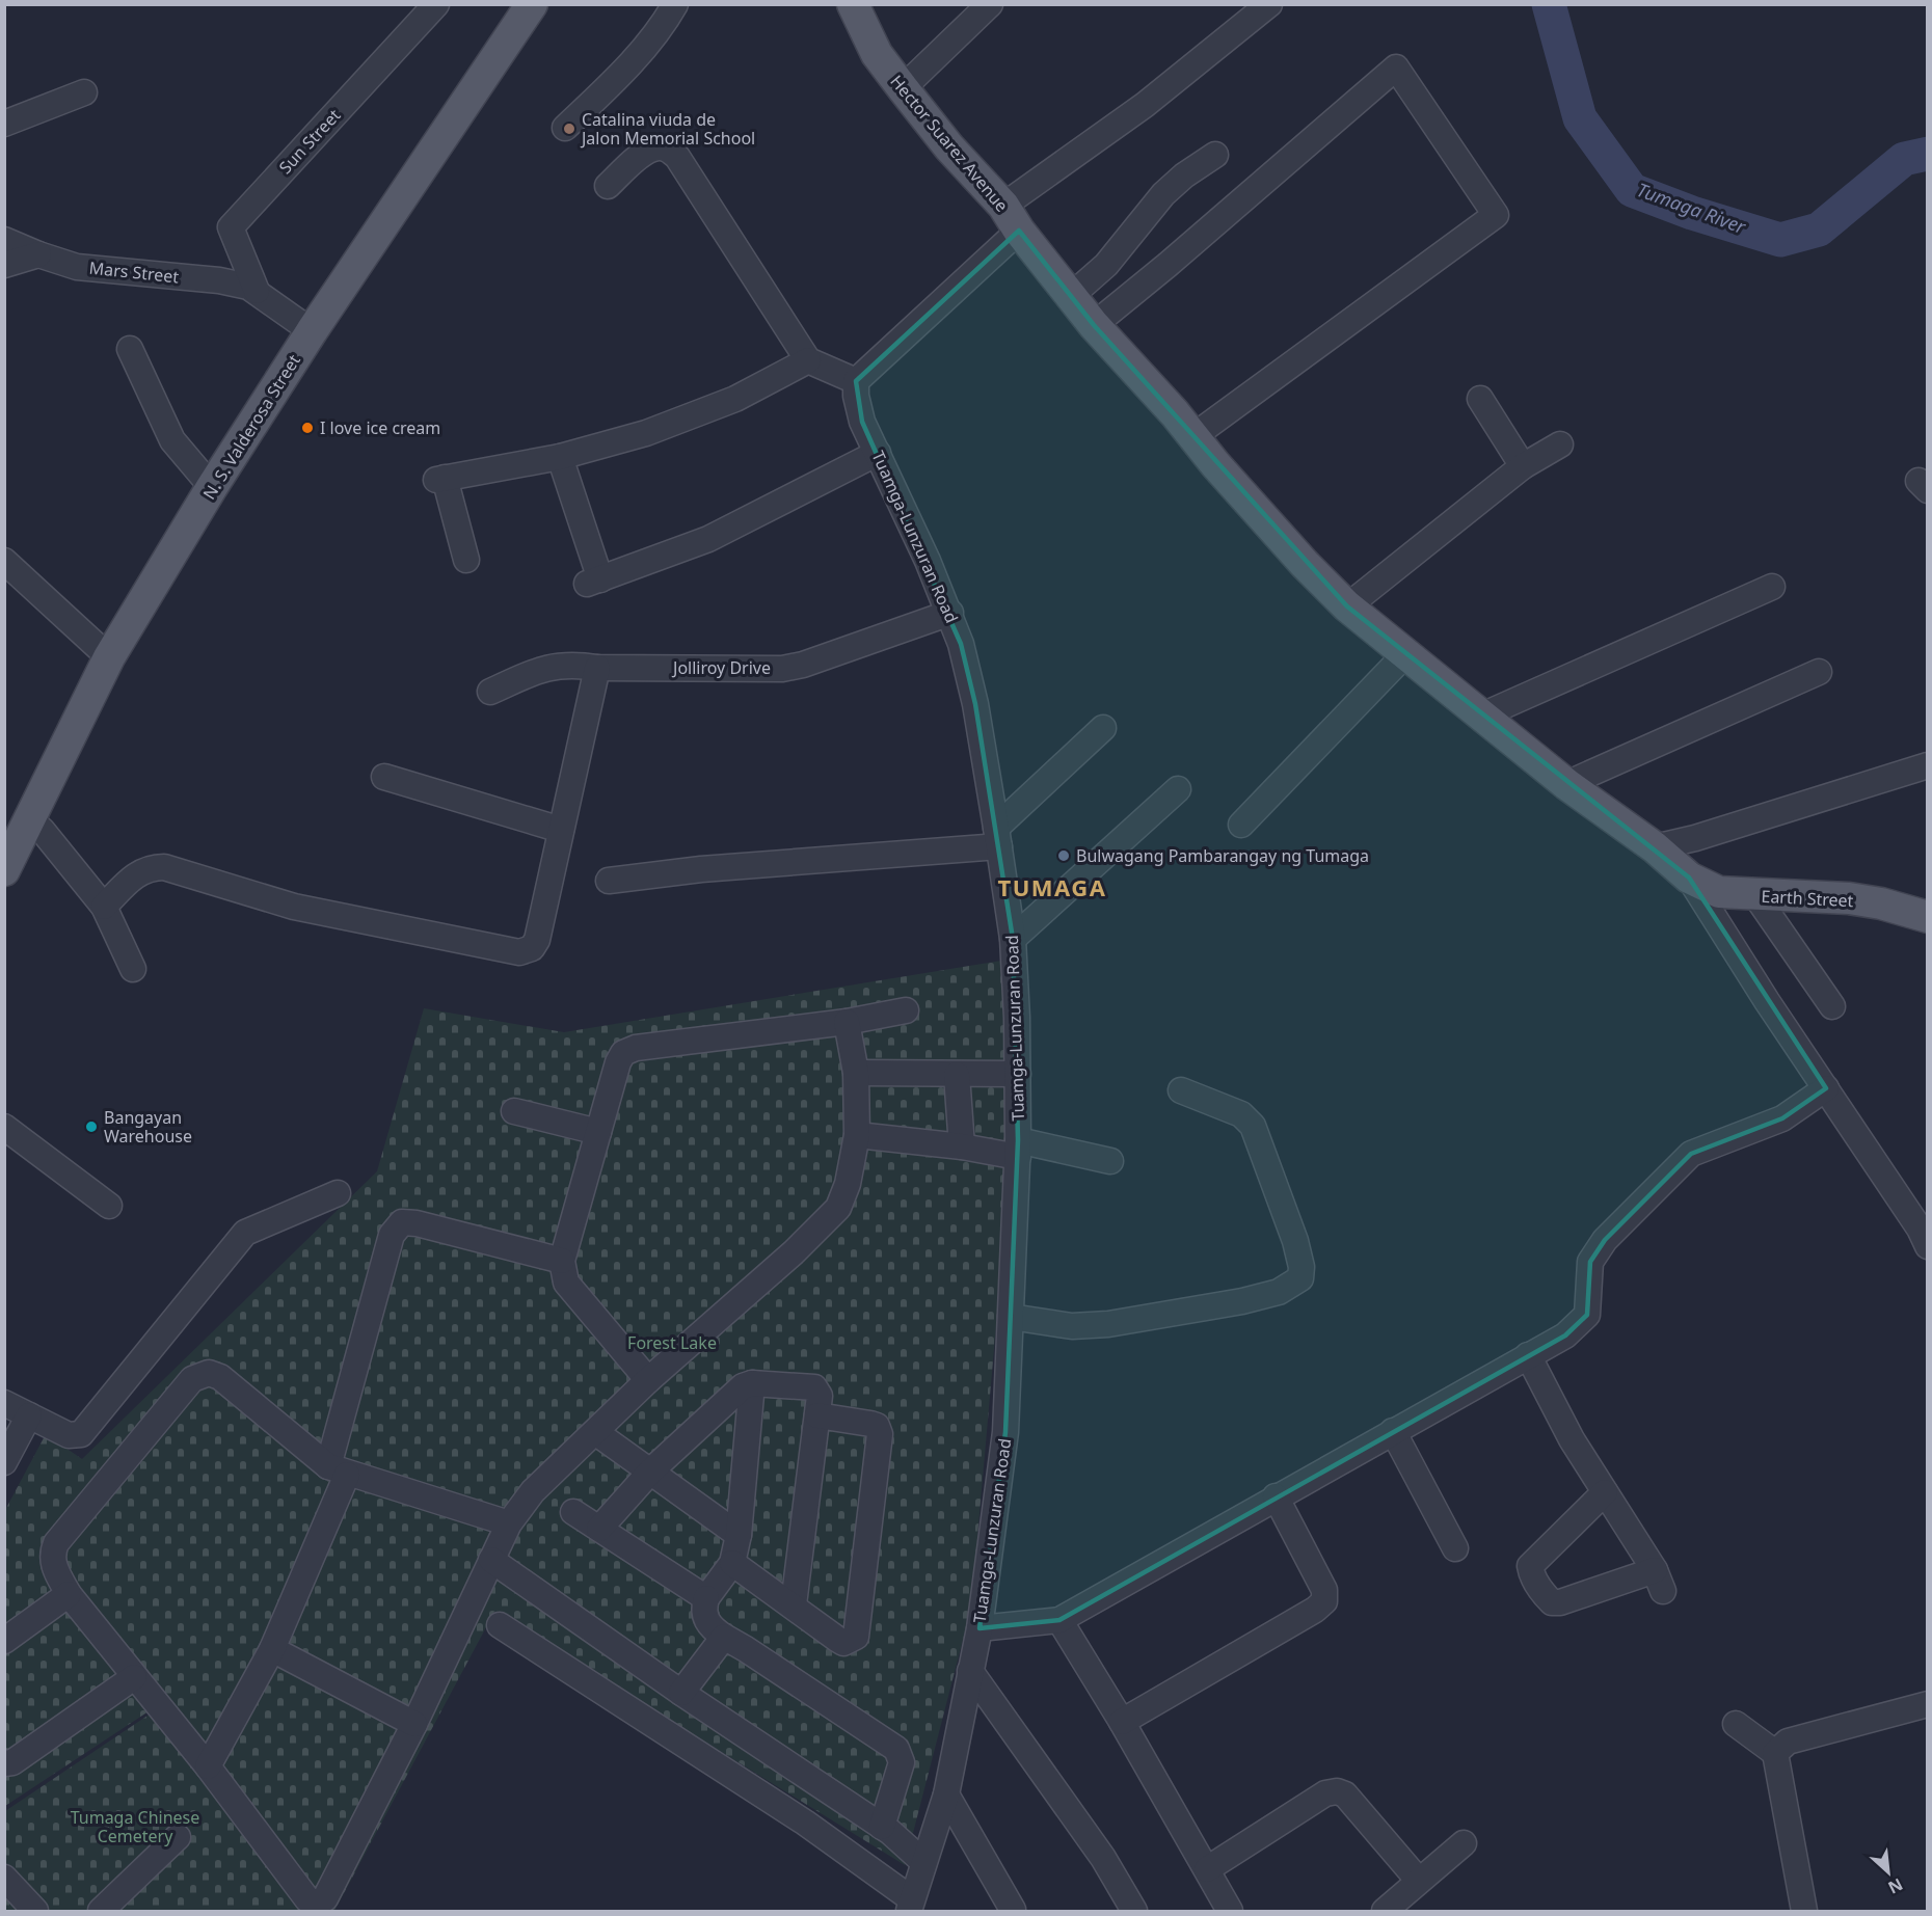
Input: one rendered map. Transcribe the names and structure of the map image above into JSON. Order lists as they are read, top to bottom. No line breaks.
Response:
{"streets":{"main road":["Hector Suarez Avenue","N. S. Valderosa Street","Earth Street"],"street":["Sun Street","Mars Street","Tuamga-Lunzuran Road","Jolliroy Drive"]},"crossings":[["Sun Street","Mars Street"],["Hector Suarez Avenue","Earth Street"],["Tuamga-Lunzuran Road","Jolliroy Drive"]],"districts":["TUMAGA"],"water":["Tumaga River"],"parks":["Forest Lake","Tumaga Chinese Cemetery"],"places":["Catalina viuda de Jalon Memorial School","I love ice cream","Bulwagang Pambarangay ng Tumaga","Bangayan Warehouse"],"north":"bottom right"}
